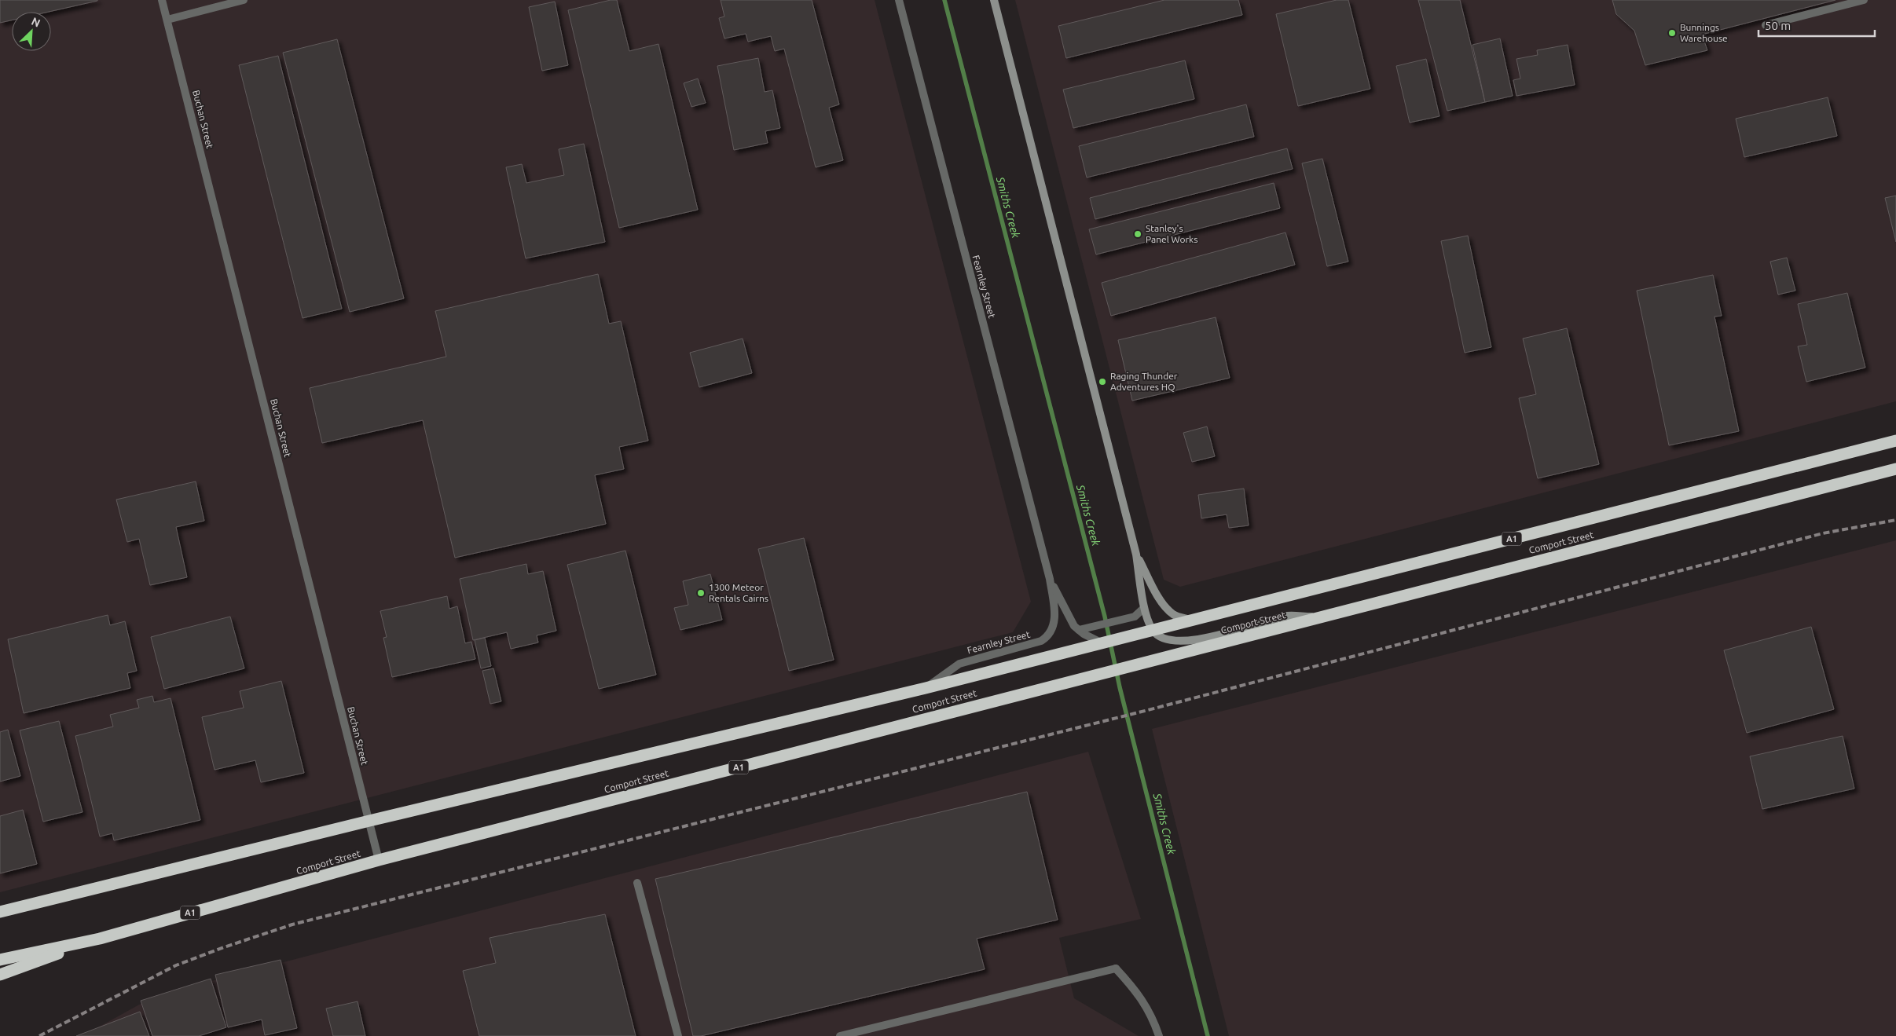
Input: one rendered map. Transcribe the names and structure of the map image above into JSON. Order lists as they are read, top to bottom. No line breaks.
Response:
{"streets":{"highway":["A1","Comport Street"],"street":["Buchan Street","Fearnley Street"]},"crossings":[["Buchan Street","Comport Street"],["Fearnley Street","Comport Street"]],"water":["Smiths Creek"],"places":["Bunnings Warehouse","Stanley's Panel Works","Raging Thunder Adventures HQ","1300 Meteor Rentals Cairns"],"scale_bar":"50 m","north":"top right"}
